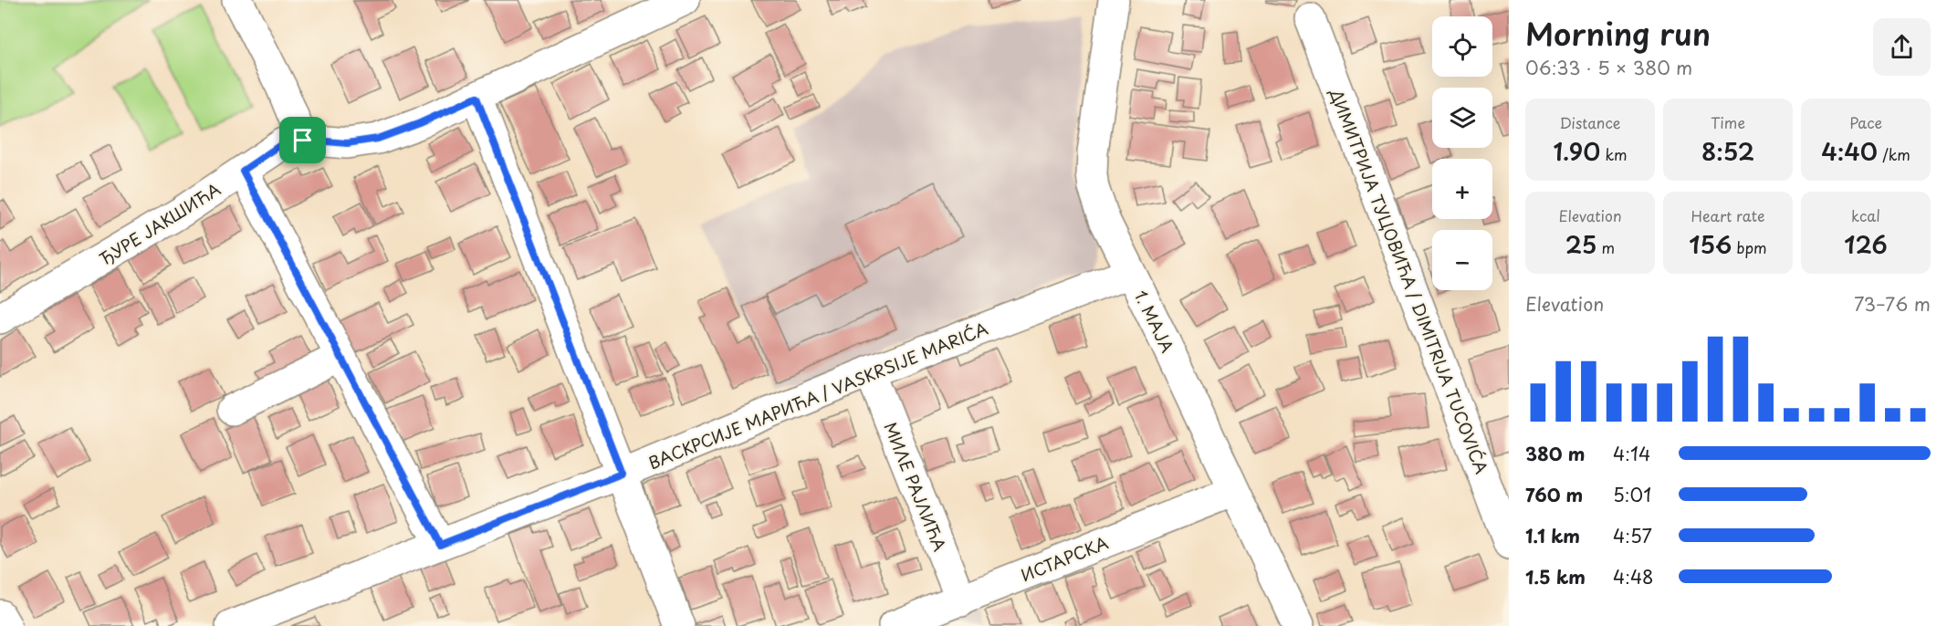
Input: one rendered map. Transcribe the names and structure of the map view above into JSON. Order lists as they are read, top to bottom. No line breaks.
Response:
{"streets":{"street":["ЂУРЕ ЈАКШИЋА","ДИМИТРИЈА ТУЦОВИЋА / DIMITRIJA TUCOVIĆA","1. МАЈА","ВАСКРСИЈЕ МАРИЋА / VASKRSIJE MARIĆA","МИЛЕ РАЈЛИЋА","ИСТАРСКА"]},"crossings":[["1. МАЈА","ВАСКРСИЈЕ МАРИЋА / VASKRSIJE MARIĆA"],["1. МАЈА","ИСТАРСКА"],["ВАСКРСИЈЕ МАРИЋА / VASKRSIJE MARIĆA","МИЛЕ РАЈЛИЋА"],["МИЛЕ РАЈЛИЋА","ИСТАРСКА"]],"page":{"heading":["Morning run","06:33 · 5 × 380 m"],"map_buttons":["+","−"],"stats":[["Distance","1.90 km"],["Time","8:52"],["Pace","4:40 /km"],["Elevation","25 m"],["Heart rate","156 bpm"],["kcal","126"]],"chart":["Elevation","73–76 m"],"list":[{"name":"380 m","note":"4:14"},{"name":"760 m","note":"5:01"},{"name":"1.1 km","note":"4:57"},{"name":"1.5 km","note":"4:48"}]}}
